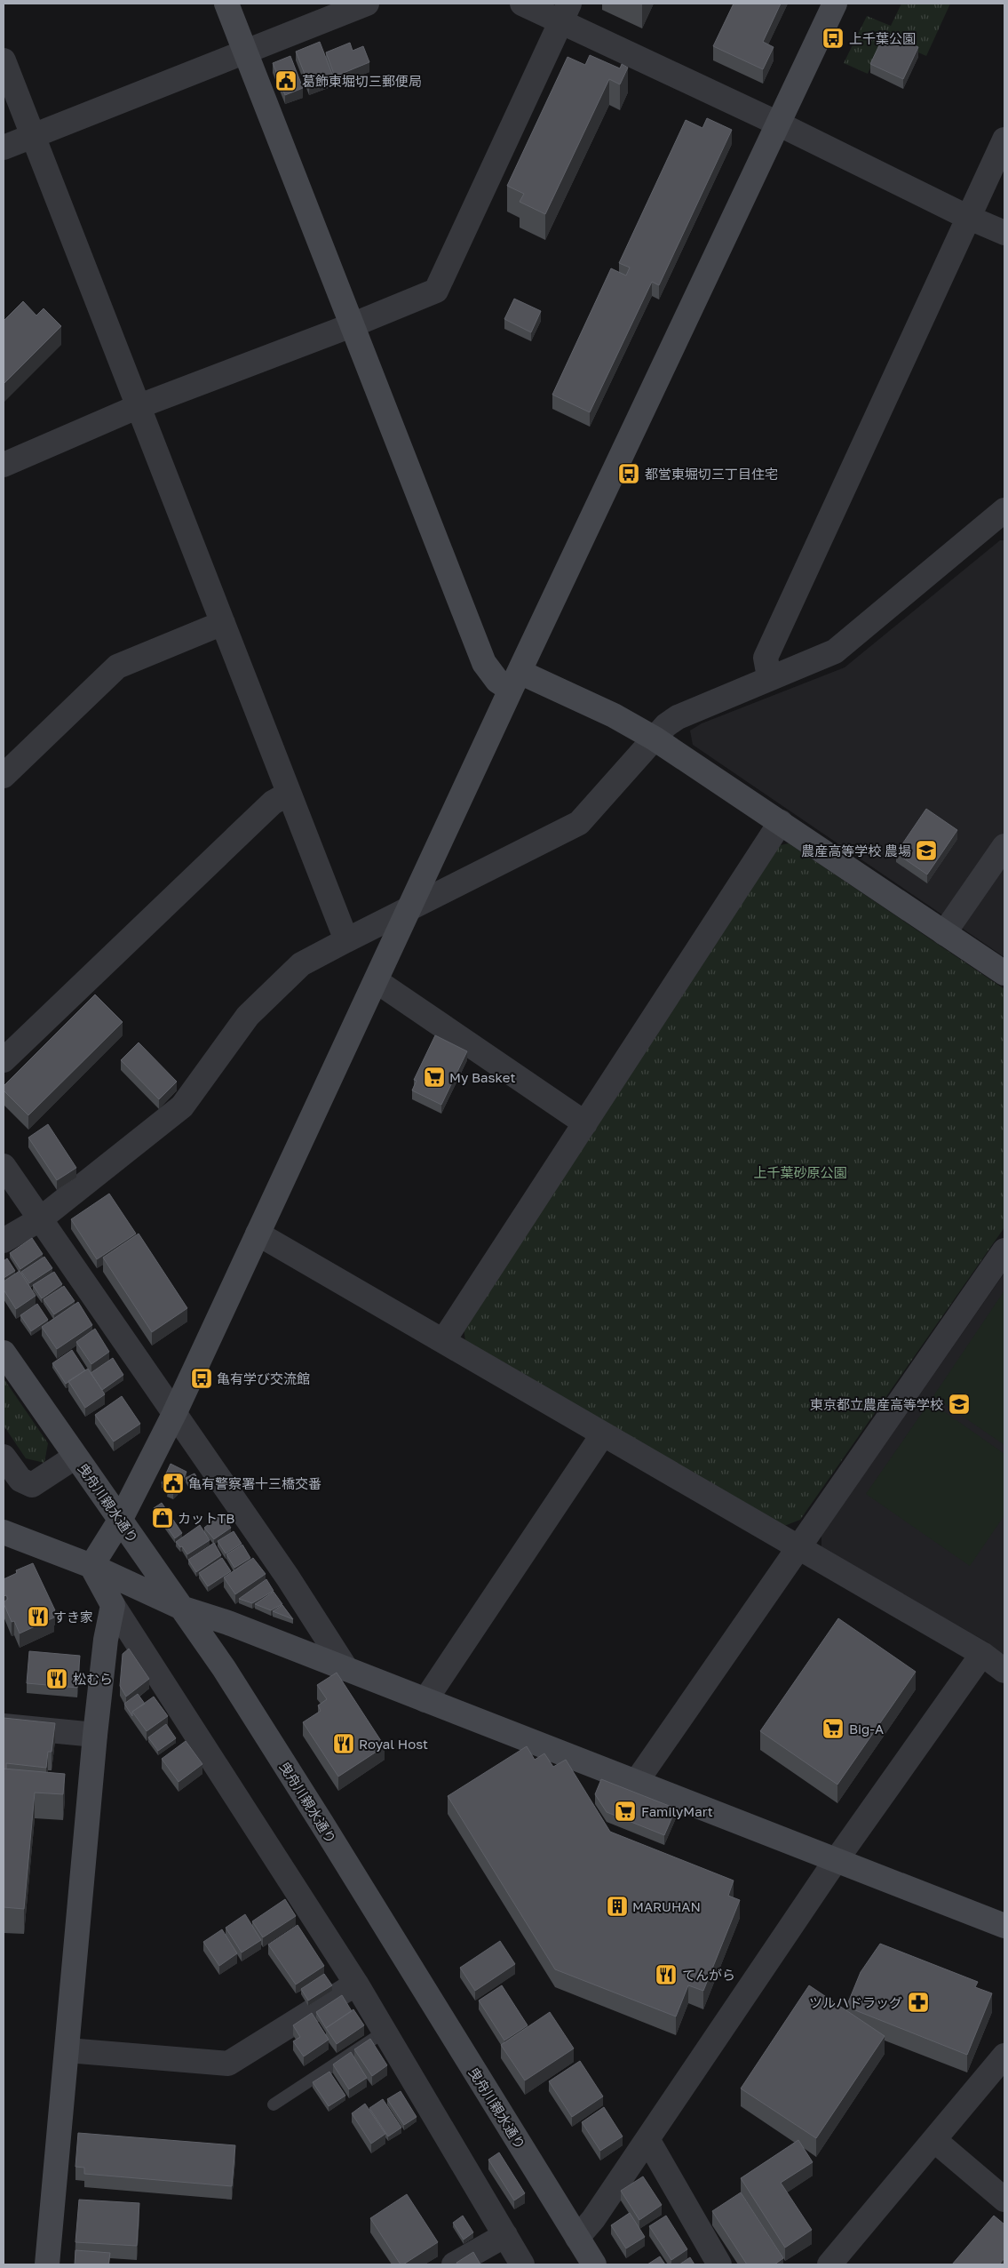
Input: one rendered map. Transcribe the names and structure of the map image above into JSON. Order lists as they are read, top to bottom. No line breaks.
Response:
{"streets":{"street":["曳舟川親水通り"]},"parks":["上千葉砂原公園"],"places":{"bus stop":["上千葉公園","都営東堀切三丁目住宅","亀有学び交流館"],"public building":["葛飾東堀切三郵便局","亀有警察署十三橋交番"],"school or university":["農産高等学校 農場","東京都立農産高等学校"],"supermarket":["My Basket","Big-A","FamilyMart"],"shop":["カットTB"],"restaurant":["すき家","松むら","Royal Host","てんがら"],"building":["MARUHAN"],"pharmacy":["ツルハドラッグ"]}}
